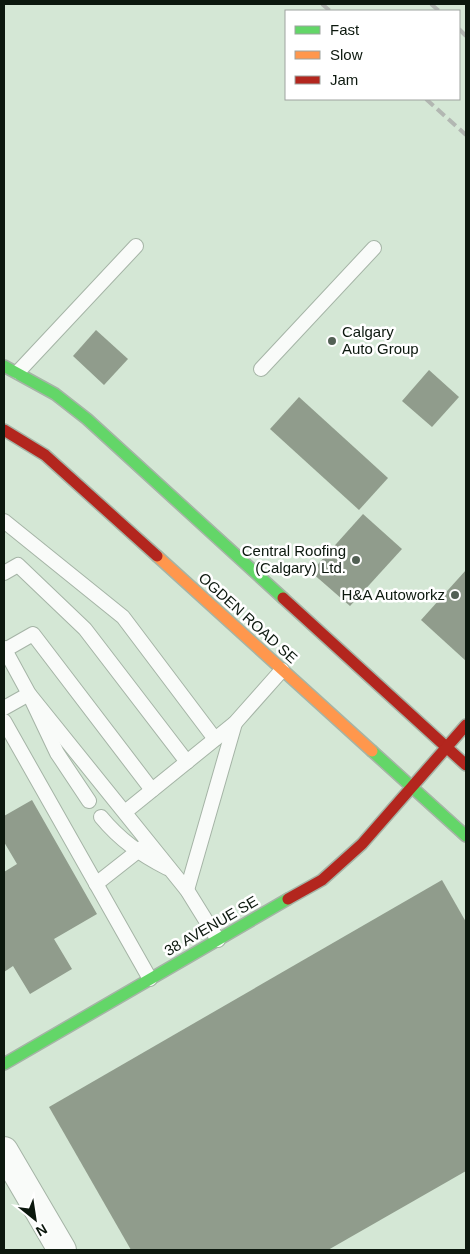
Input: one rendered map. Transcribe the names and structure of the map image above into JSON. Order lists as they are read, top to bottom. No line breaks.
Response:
{"streets":{"street":["OGDEN ROAD SE","38 AVENUE SE"]},"crossings":[["OGDEN ROAD SE","38 AVENUE SE"]],"places":["Calgary Auto Group","Central Roofing (Calgary) Ltd.","H&A Autoworkz"],"legend":["Fast","Slow","Jam"],"north":"bottom right"}
